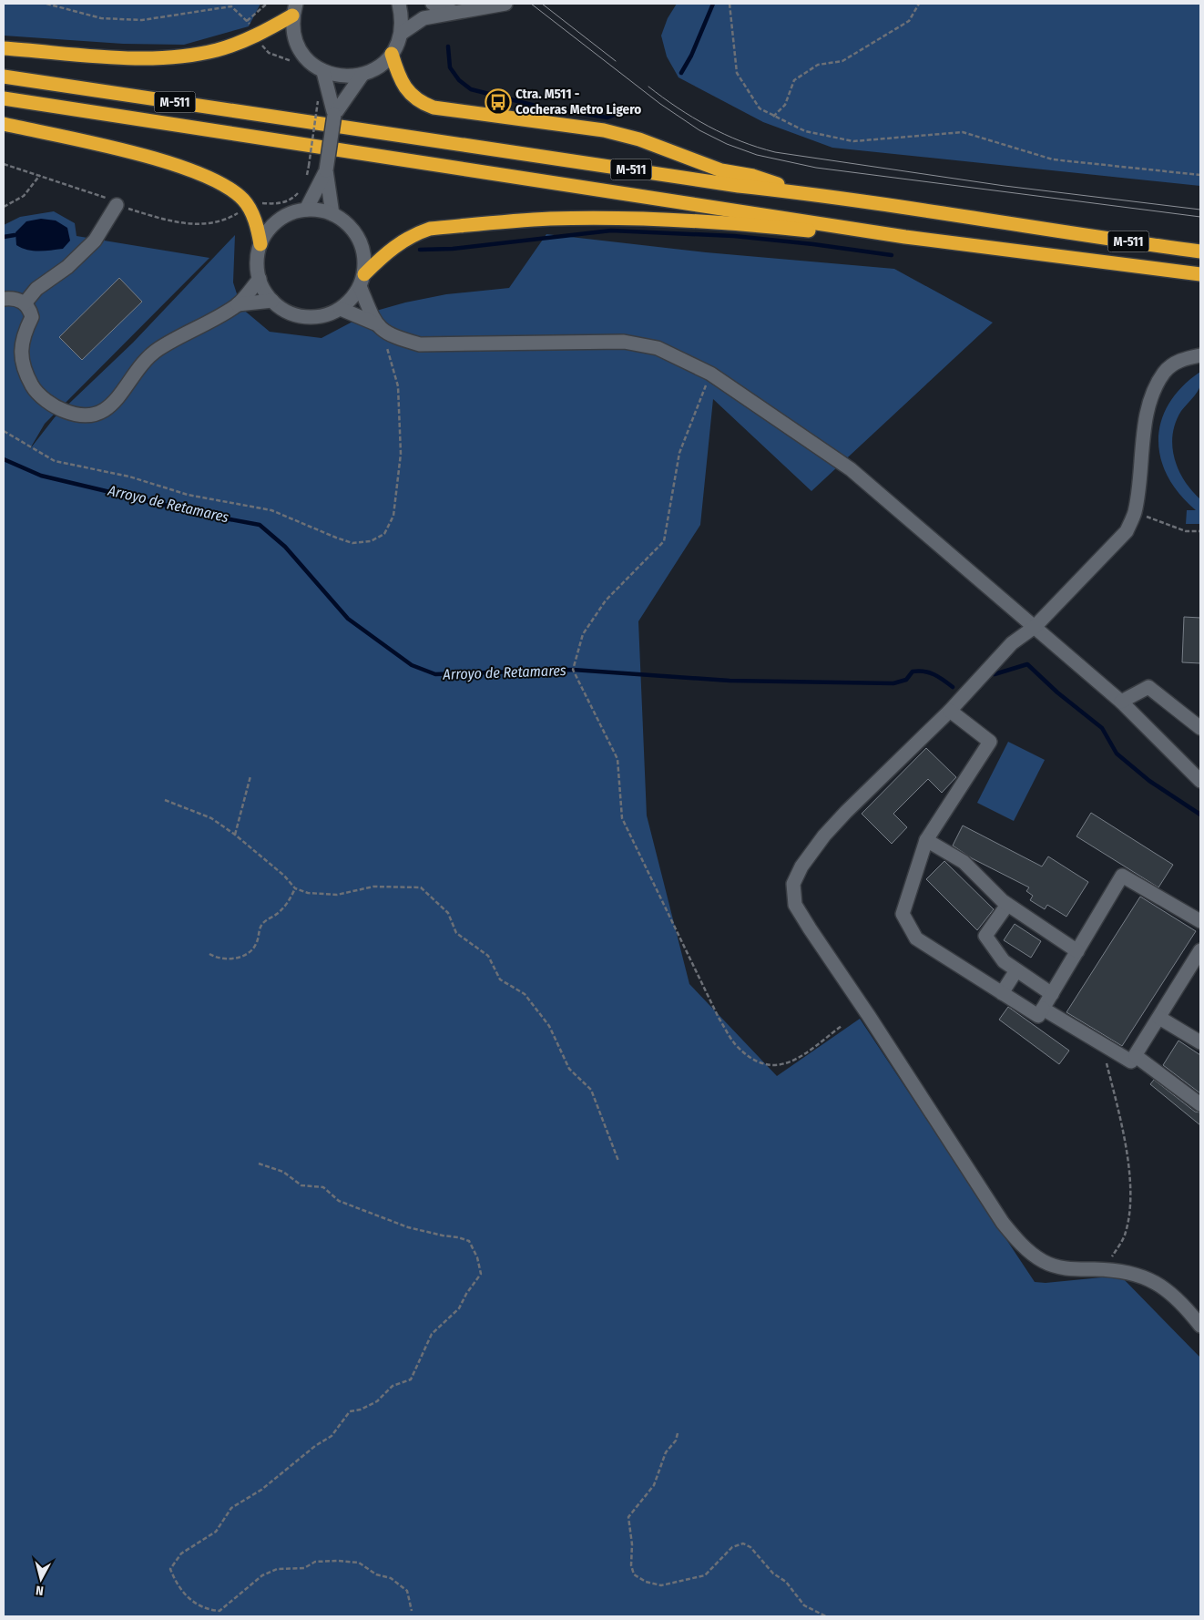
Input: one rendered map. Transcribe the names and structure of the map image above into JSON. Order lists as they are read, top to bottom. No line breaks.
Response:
{"streets":{"highway":["M-511"]},"water":["Arroyo de Retamares"],"places":{"bus stop":["Ctra. M511 - Cocheras Metro Ligero"]},"north":"bottom"}
